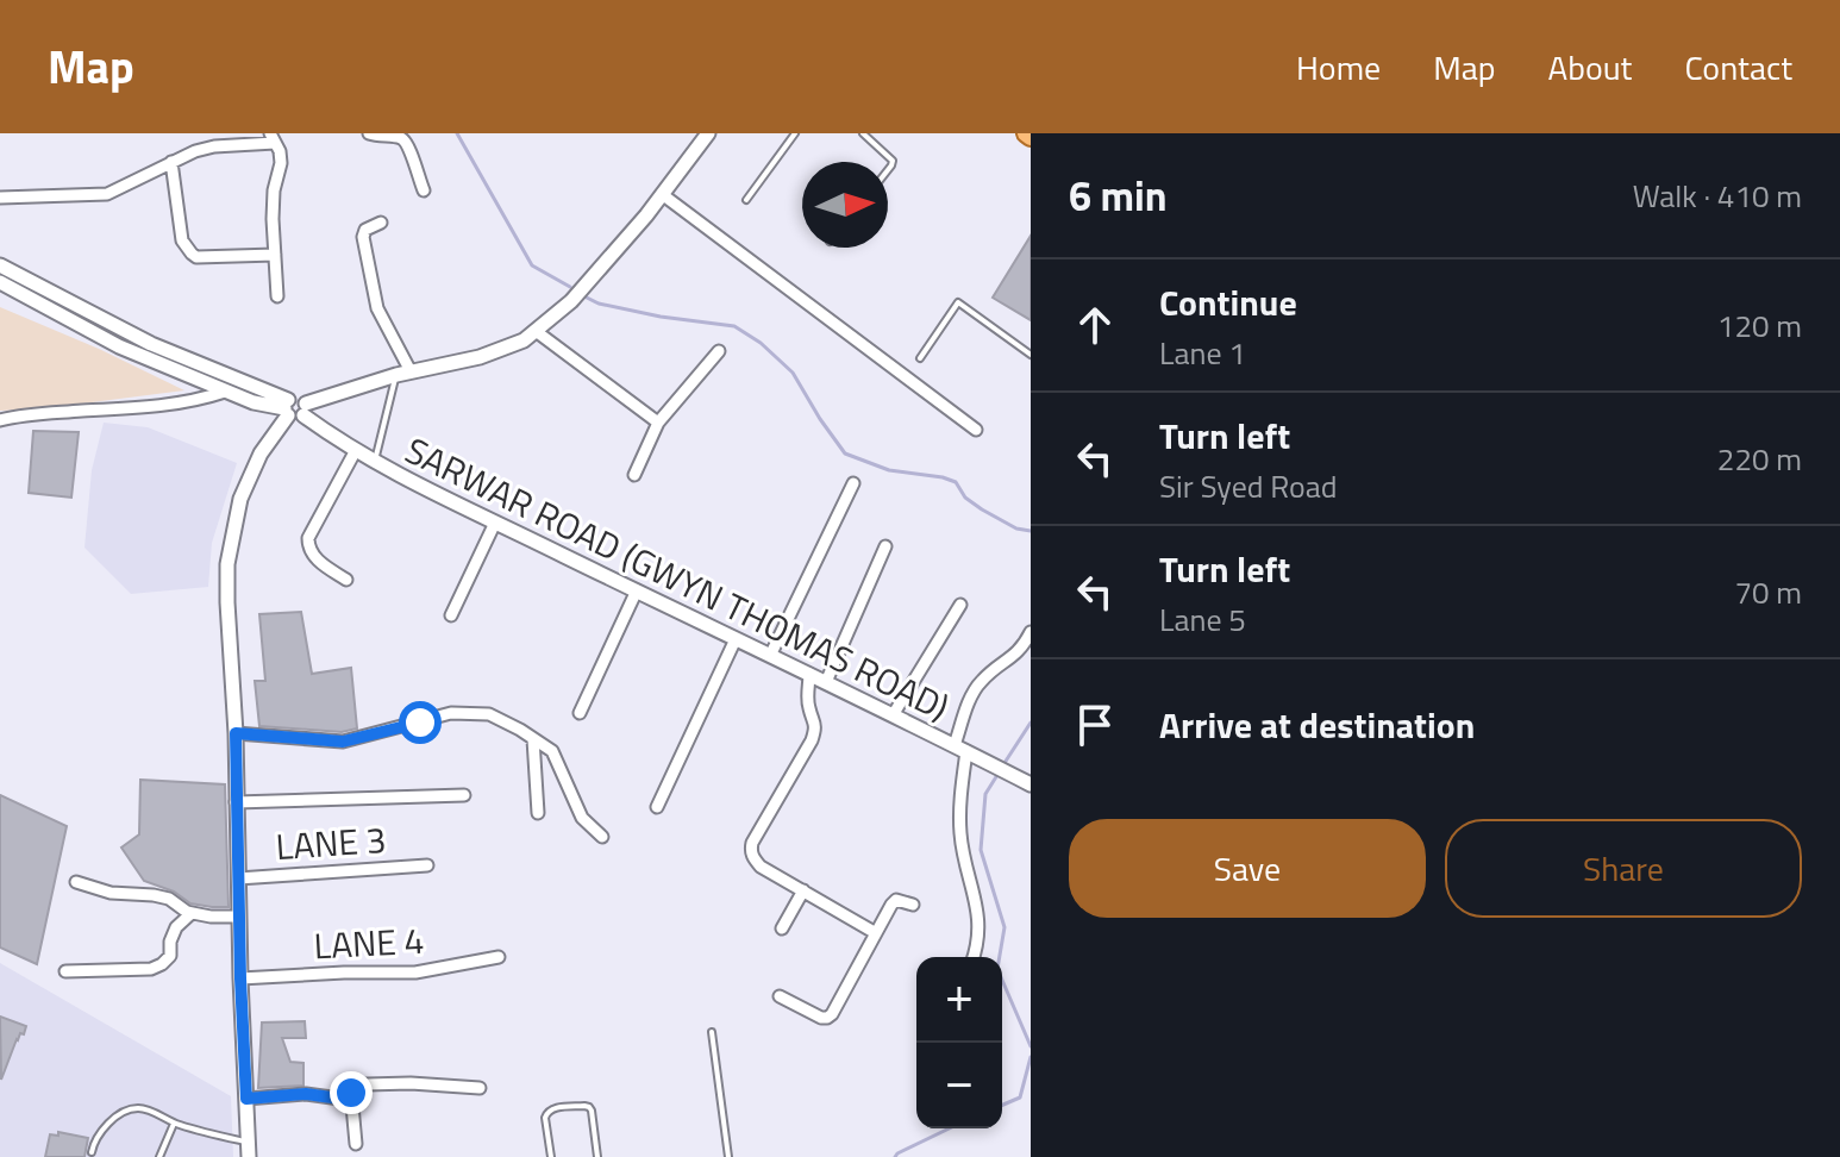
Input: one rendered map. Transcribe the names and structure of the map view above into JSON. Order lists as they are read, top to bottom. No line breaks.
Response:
{"streets":{"street":["SARWAR ROAD (GWYN THOMAS ROAD)","LANE 3","LANE 4"]},"north":"right","page":{"header":"Map","nav":["Home","Map","About","Contact"],"heading":["6 min","Walk · 410 m"],"list":[["Continue","Lane 1","120 m"],["Turn left","Sir Syed Road","220 m"],["Turn left","Lane 5","70 m"],"Arrive at destination"],"buttons":["Save","Share"],"map_buttons":["+","−"]}}
